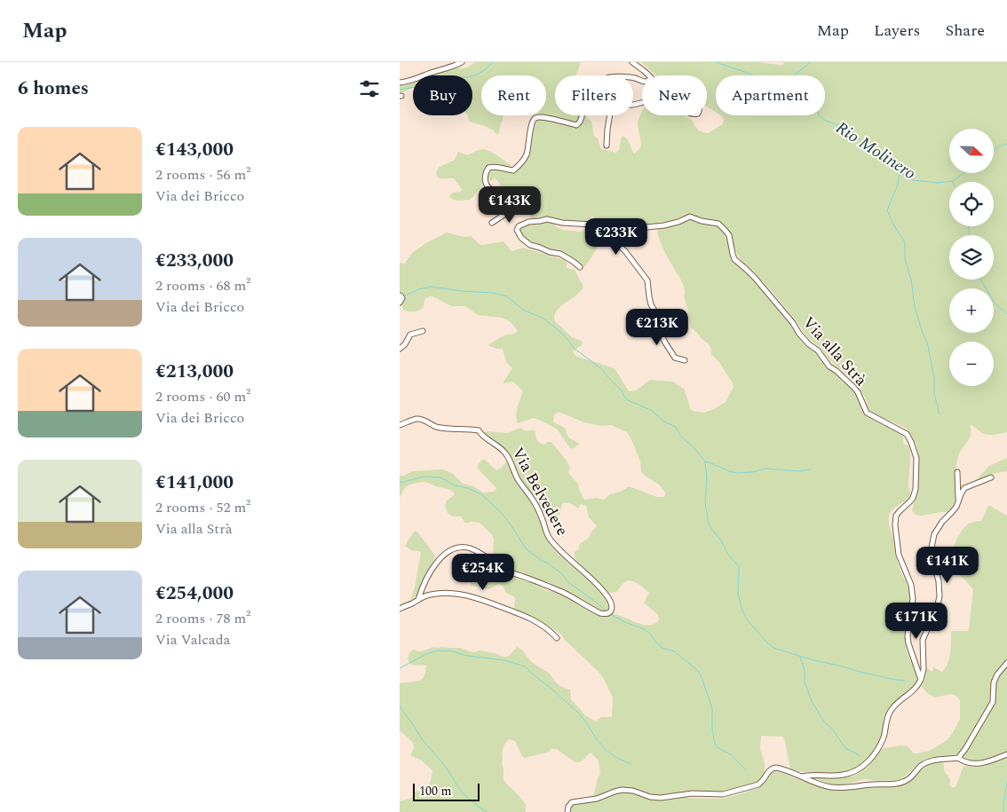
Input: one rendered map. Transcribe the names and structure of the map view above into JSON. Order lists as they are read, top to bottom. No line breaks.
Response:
{"streets":{"street":["Via alla Strà","Via Belvedere"]},"water":["Rio Molinero"],"scale_bar":"100 m","north":"right","page":{"header":"Map","nav":["Map","Layers","Share"],"heading":"6 homes","chip":["Buy","Rent","Filters","New","Apartment"],"list":[{"name":"€143,000","note":"2 rooms · 56 m² · Via dei Bricco"},{"name":"€233,000","note":"2 rooms · 68 m² · Via dei Bricco"},{"name":"€213,000","note":"2 rooms · 60 m² · Via dei Bricco"},{"name":"€141,000","note":"2 rooms · 52 m² · Via alla Strà"},{"name":"€254,000","note":"2 rooms · 78 m² · Via Valcada"}],"map_buttons":["+","−"],"price":["€143K","€233K","€213K","€141K","€254K","€171K"],"scale":"100 m"}}
